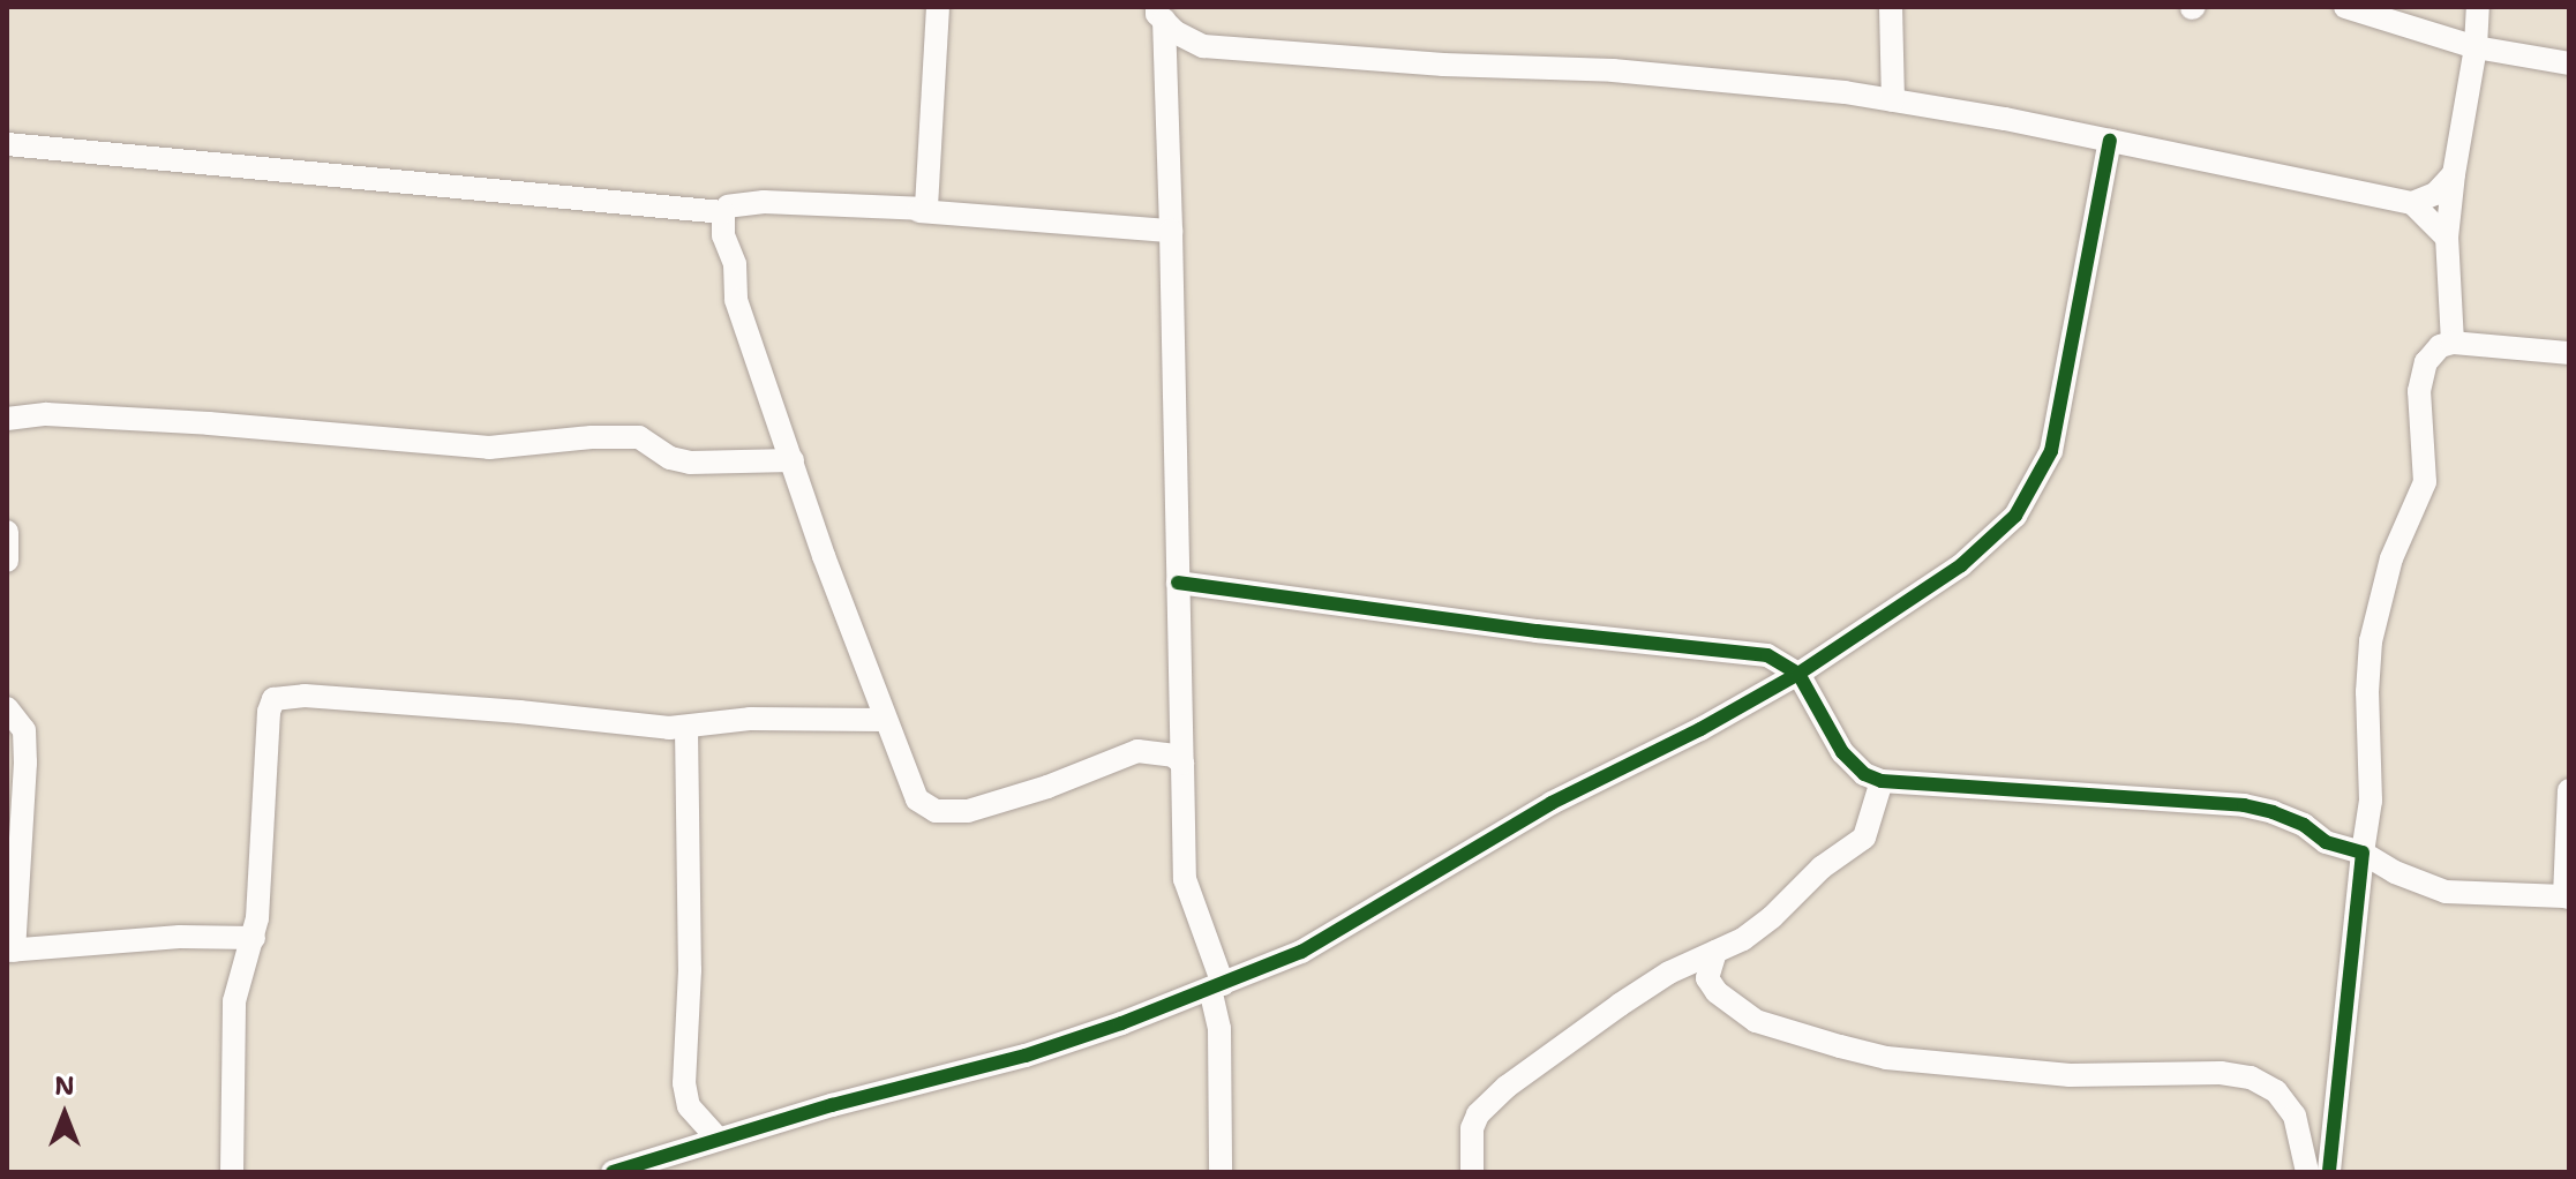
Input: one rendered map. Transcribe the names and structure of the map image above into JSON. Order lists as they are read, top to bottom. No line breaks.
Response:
{"north":"top"}
